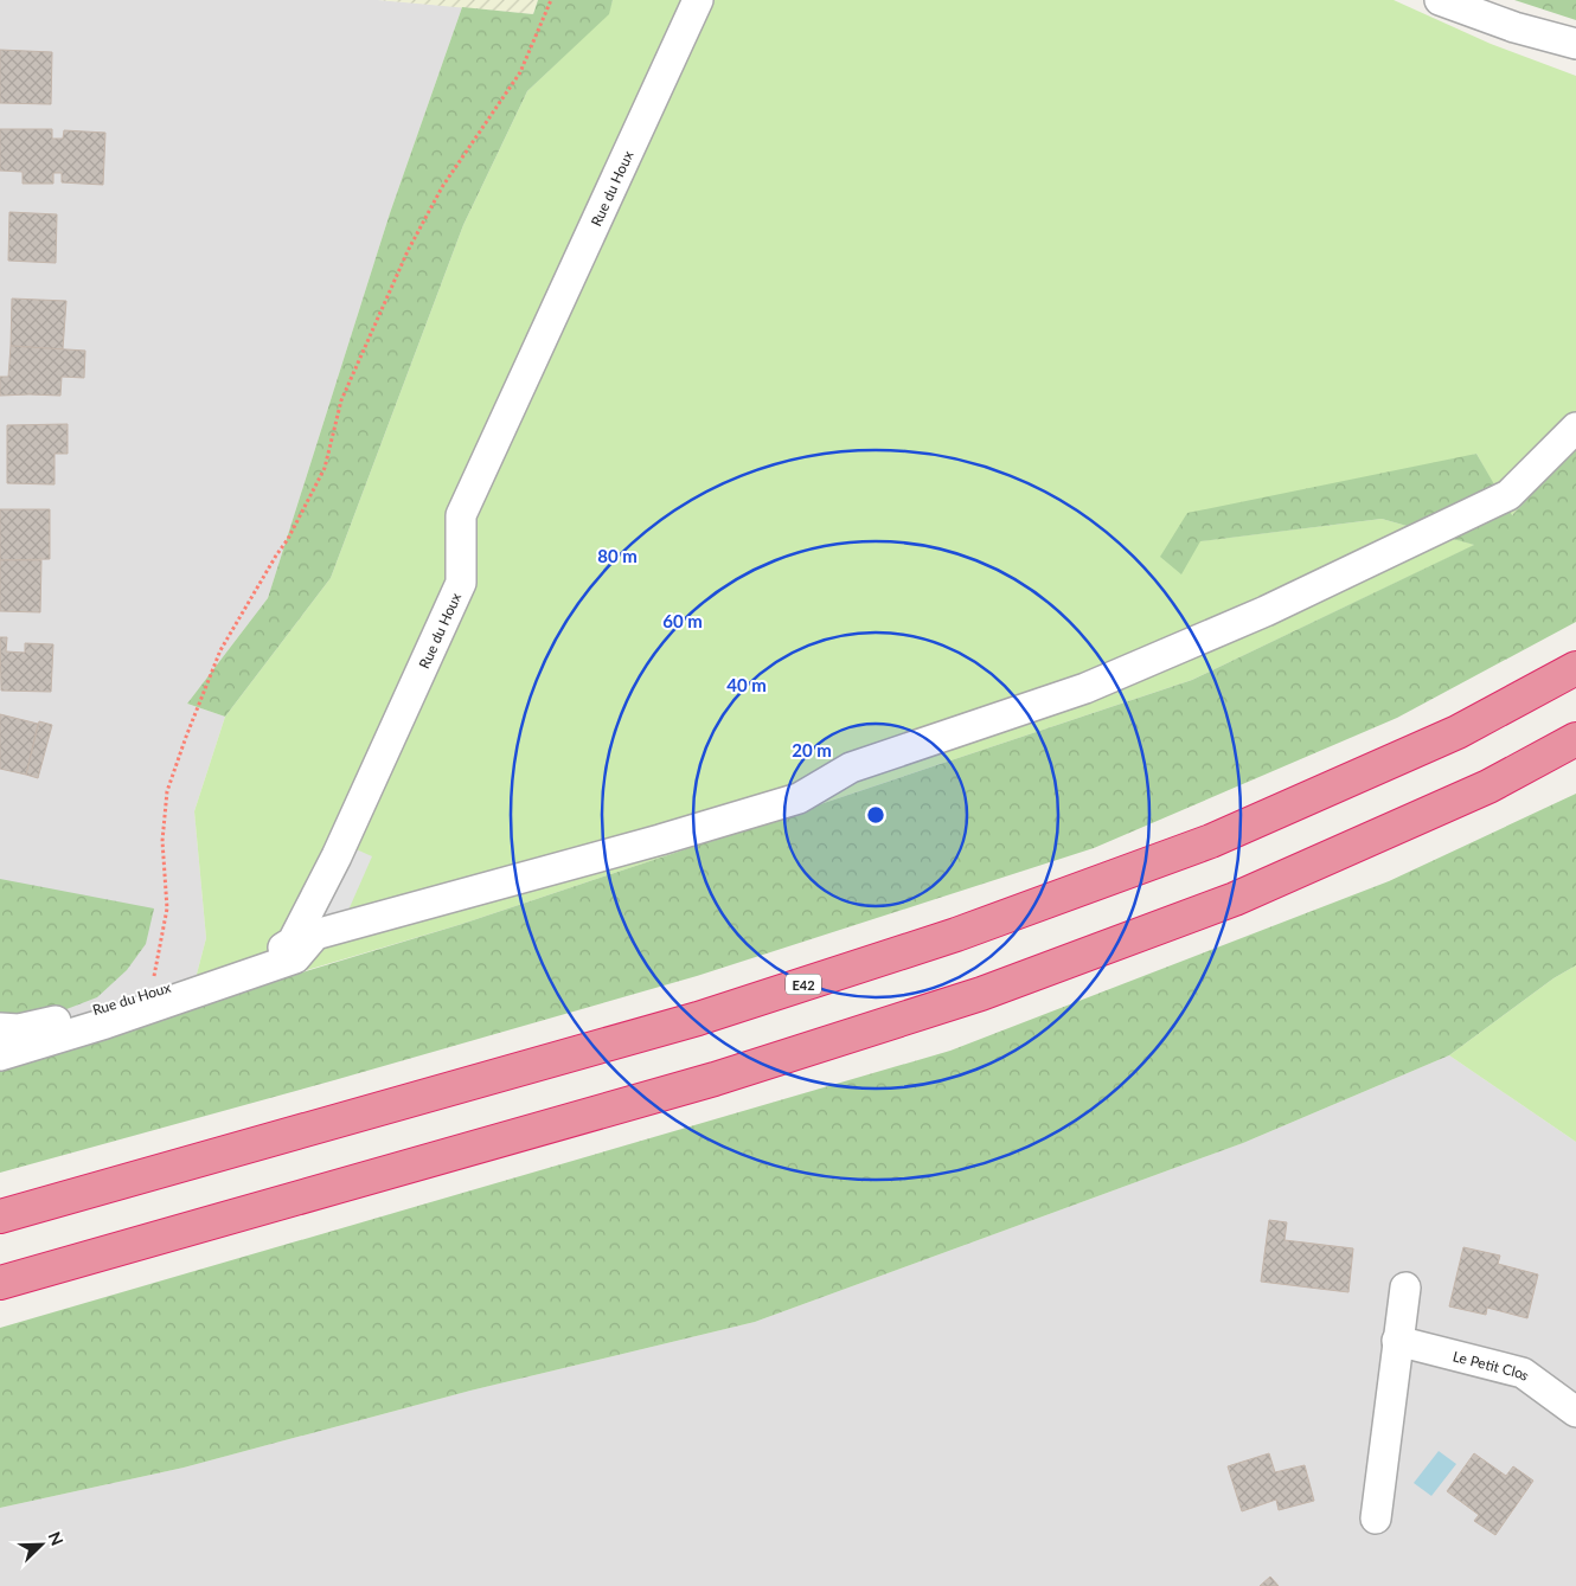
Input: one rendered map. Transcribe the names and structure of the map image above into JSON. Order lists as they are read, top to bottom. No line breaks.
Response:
{"streets":{"highway":["E42"],"street":["Rue du Houx","Le Petit Clos"]},"north":"top right","rings":["80 m","60 m","40 m","20 m"]}
